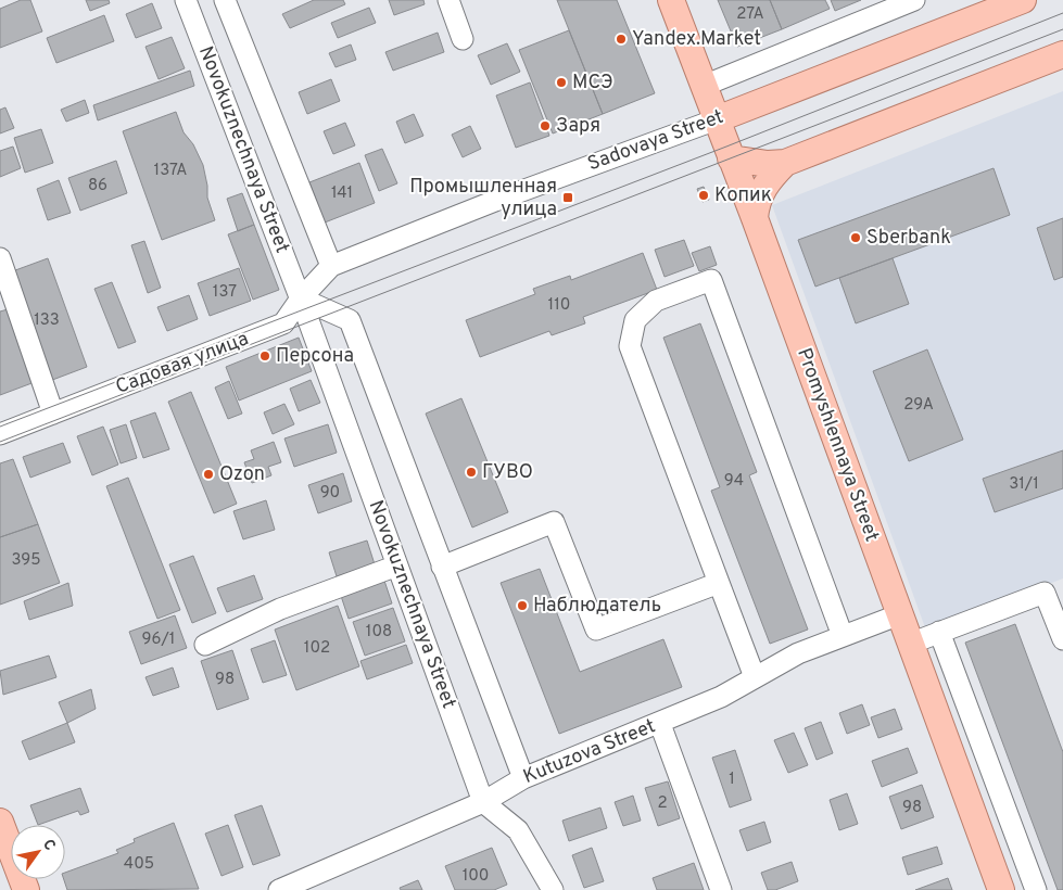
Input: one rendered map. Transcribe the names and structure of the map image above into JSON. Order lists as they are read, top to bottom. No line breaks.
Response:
{"streets":{"main road":["Sadovaya Street","Promyshlennaya Street"],"street":["Novokuznechnaya Street","Садовая улица","Kutuzova Street"]},"crossings":[["Sadovaya Street","Novokuznechnaya Street"],["Sadovaya Street","Садовая улица"],["Sadovaya Street","Promyshlennaya Street"],["Novokuznechnaya Street","Садовая улица"],["Novokuznechnaya Street","Kutuzova Street"],["Promyshlennaya Street","Kutuzova Street"]],"places":{"other":["Yandex.Market","МСЭ","Заря","Копик","Sberbank","Персона","ГУВО","Ozon","Наблюдатель"],"transit":["Промышленная улица"]},"house_numbers":["27А","137А","86","141","137","110","133","29А","94","31/1","90","395","108","96/1","102","98","1","2","98","405","100"],"north":"top right"}
